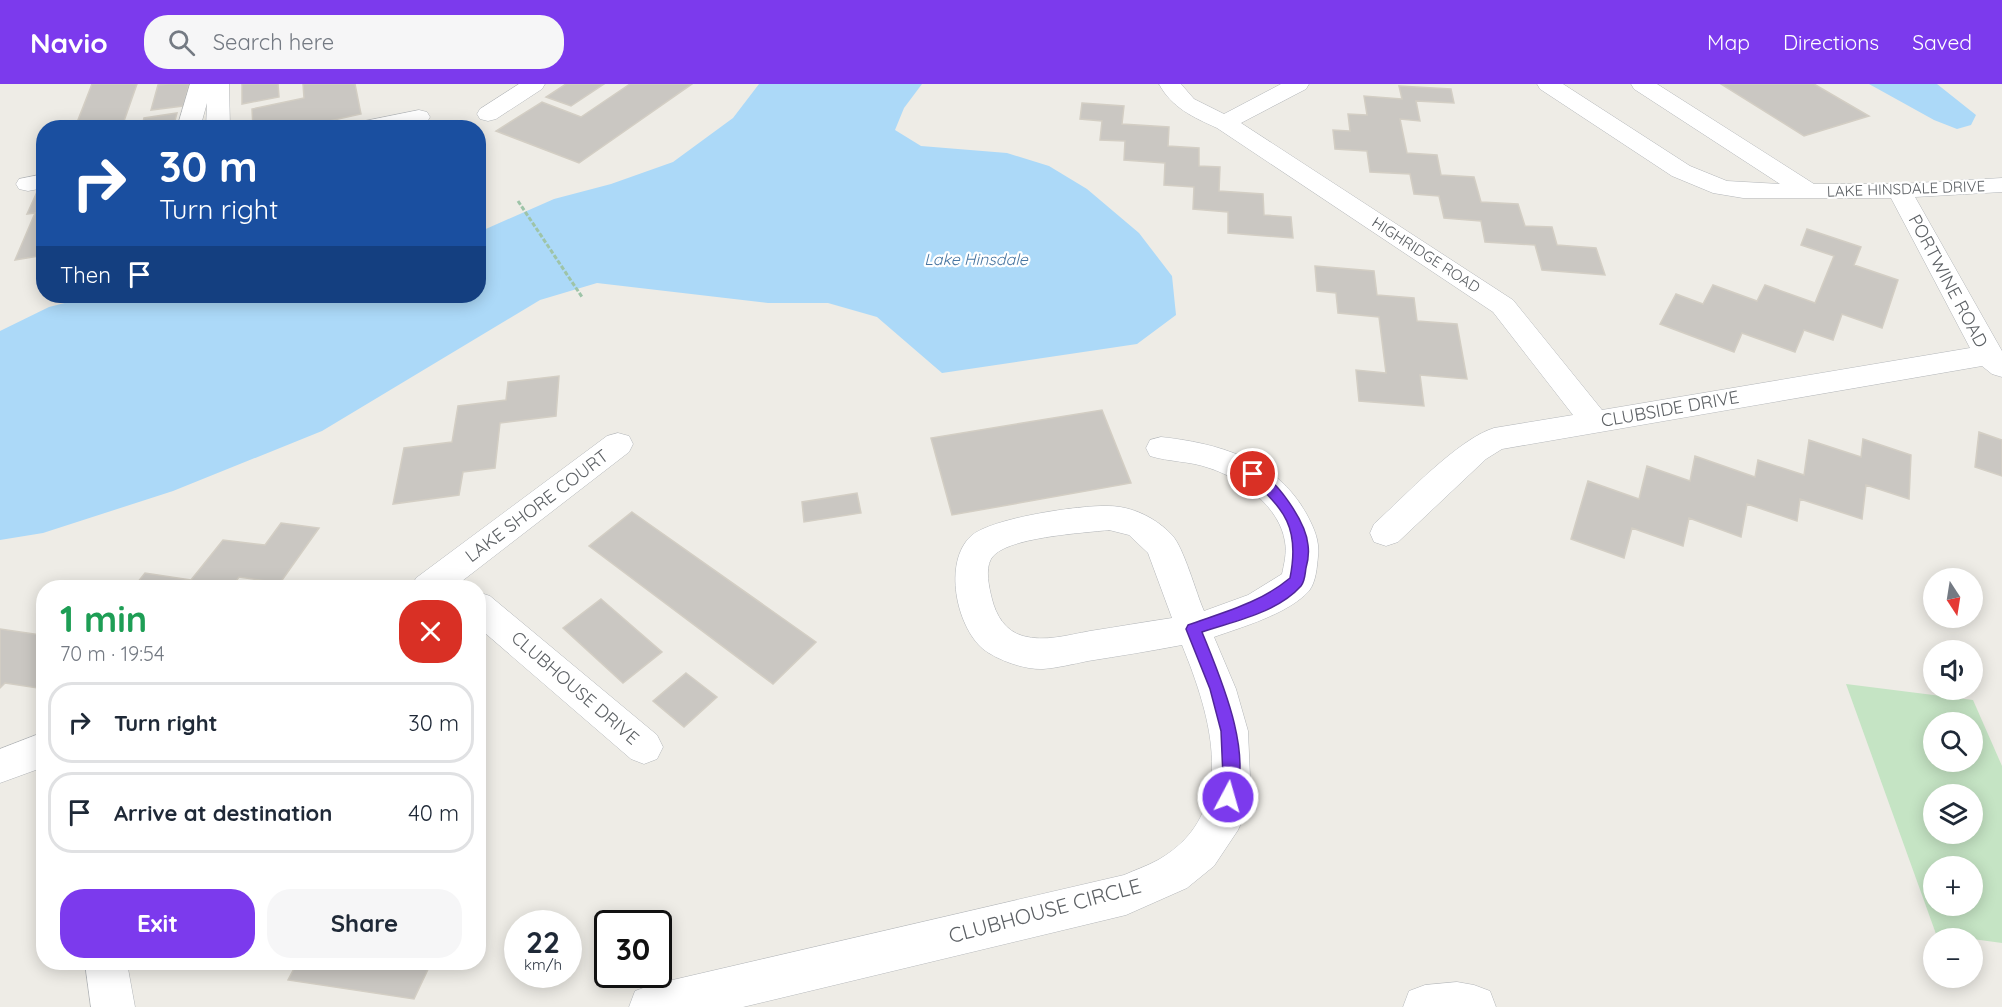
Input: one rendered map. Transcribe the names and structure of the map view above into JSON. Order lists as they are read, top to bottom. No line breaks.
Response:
{"streets":{"street":["LAKE HINSDALE DRIVE","HIGHRIDGE ROAD","PORTWINE ROAD","CLUBSIDE DRIVE","LAKE SHORE COURT","CLUBHOUSE DRIVE","CLUBHOUSE CIRCLE"]},"crossings":[["LAKE HINSDALE DRIVE","PORTWINE ROAD"],["HIGHRIDGE ROAD","CLUBSIDE DRIVE"],["PORTWINE ROAD","CLUBSIDE DRIVE"]],"water":["Lake Hinsdale"],"north":"bottom","page":{"header":"Navio","search":"Search here","nav":["Map","Directions","Saved"],"turn":["30 m","Turn right"],"then":"Then","map_buttons":["+","−"],"heading":["1 min","70 m · 19:54"],"list":[{"name":"Turn right","value":"30 m"},{"name":"Arrive at destination","value":"40 m"}],"buttons":["Exit","Share"],"speed":"22 km/h","limit":"30"}}
